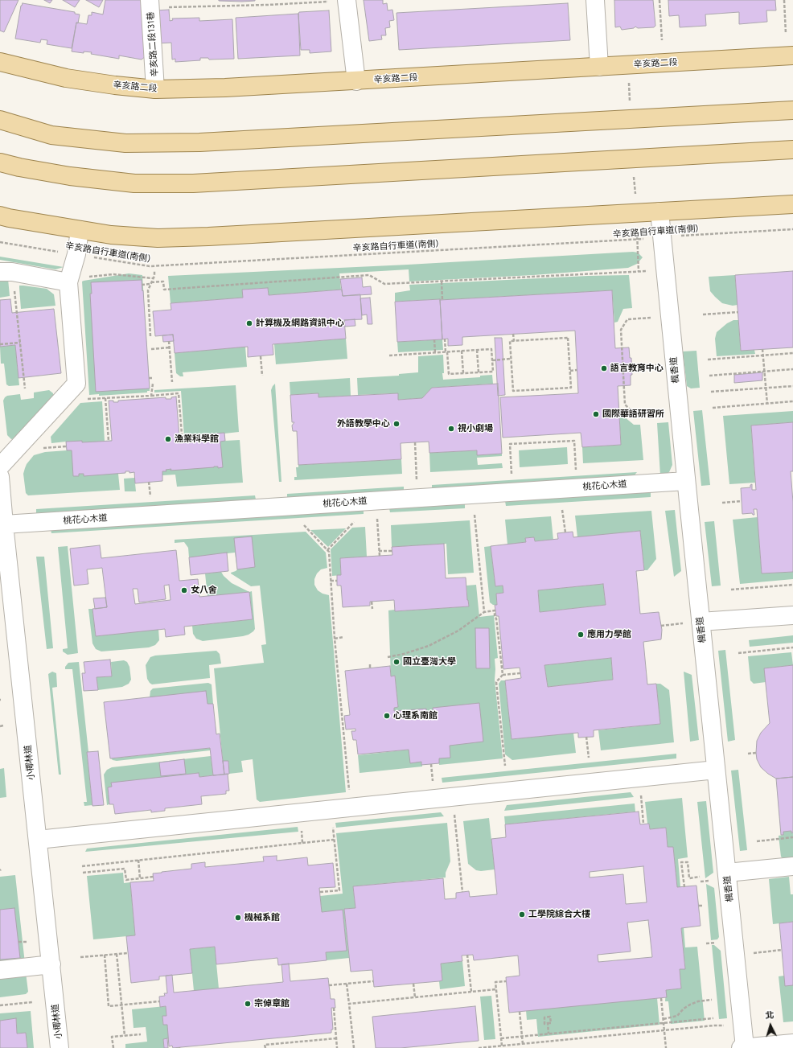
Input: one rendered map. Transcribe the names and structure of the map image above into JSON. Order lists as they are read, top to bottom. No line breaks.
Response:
{"streets":{"main road":["辛亥路二段"],"street":["辛亥路二段131巷","楓香道","桃花心木道","小椰林道"],"path":["辛亥路自行車道(南側)"]},"crossings":[["辛亥路二段131巷","辛亥路二段"],["辛亥路自行車道(南側)","楓香道"],["楓香道","桃花心木道"],["桃花心木道","小椰林道"]],"places":["計算機及網路資訊中心","語言教育中心","國際華語研習所","外語教學中心","視小劇場","漁業科學館","女八舍","應用力學館","國立臺灣大學","心理系南館","工學院綜合大樓","機械系館","宗倬章館"],"north":"top"}
